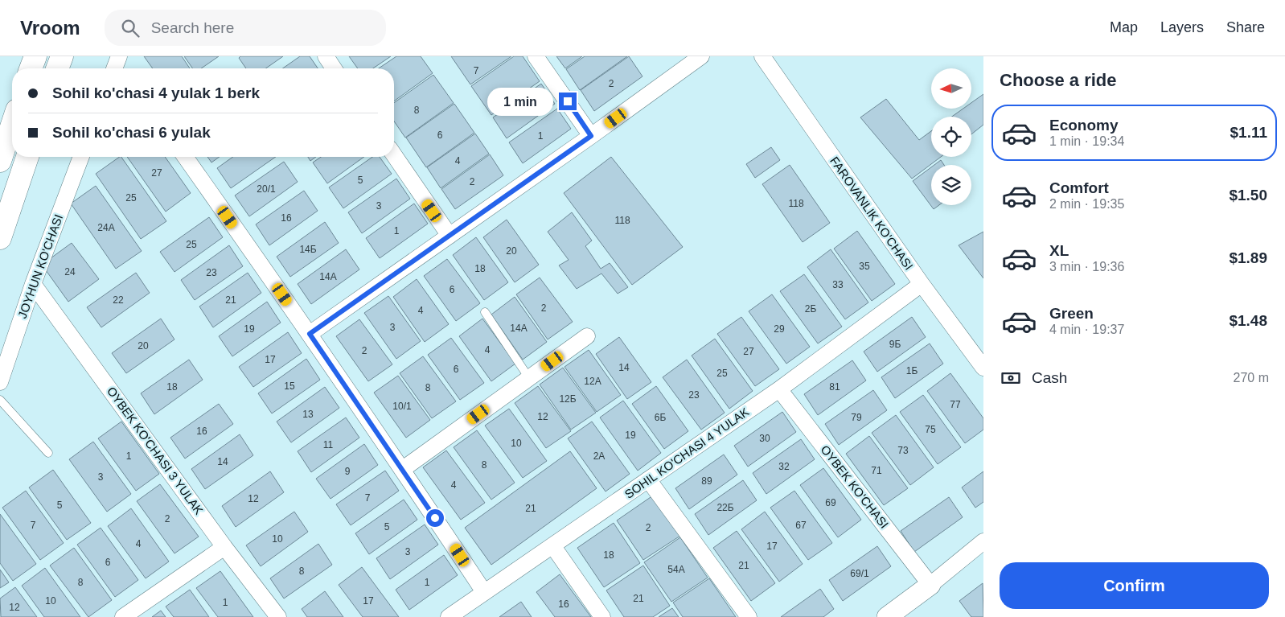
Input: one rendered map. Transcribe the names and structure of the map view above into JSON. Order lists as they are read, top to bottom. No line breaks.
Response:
{"streets":{"street":["FAROVANLIK KO'CHASI","JOYHUN KO'CHASI","OYBEK KO'CHASI 3 YULAK","SOHIL KO'CHASI 4 YULAK","OYBEK KO'CHASI"]},"crossings":[["FAROVANLIK KO'CHASI","SOHIL KO'CHASI 4 YULAK"],["JOYHUN KO'CHASI","OYBEK KO'CHASI 3 YULAK"],["SOHIL KO'CHASI 4 YULAK","OYBEK KO'CHASI"]],"house_numbers":["7","2","8","6","1","4","27","5","2","20/1","25","118","3","16","118","24A","1","25","14Б","20","35","18","24","23","14A","33","6","22","21","2","2Б","4","3","14A","19","29","9Б","20","4","2","27","17","14","6","1Б","25","12A","15","18","81","8","23","12Б","77","10/1","13","12","6Б","79","75","16","19","30","10","11","73","1","2A","14","8","32","71","9","3","89","4","7","12","69","5","22Б","21","2","7","67","5","2","10","4","17","3","18","6","21","54A","8","69/1","8","1","21","10","17","1","16","12"],"north":"left","page":{"header":"Vroom","search":"Search here","nav":["Map","Layers","Share"],"heading":"Choose a ride","banner":["Sohil ko'chasi 4 yulak 1 berk","Sohil ko'chasi 6 yulak"],"bubble":"1 min","list":[{"name":"Economy","note":"1 min · 19:34","value":"$1.11"},{"name":"Comfort","note":"2 min · 19:35","value":"$1.50"},{"name":"XL","note":"3 min · 19:36","value":"$1.89"},{"name":"Green","note":"4 min · 19:37","value":"$1.48"}],"pay":["Cash","270 m"],"buttons":"Confirm"}}
